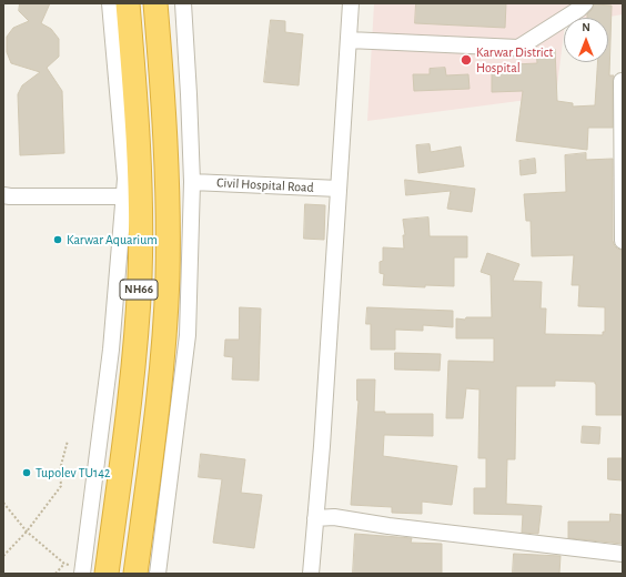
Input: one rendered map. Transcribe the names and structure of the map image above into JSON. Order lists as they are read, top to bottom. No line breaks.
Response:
{"streets":{"highway":["NH66"],"street":["Civil Hospital Road"]},"places":["Karwar District Hospital","Karwar Aquarium","Tupolev TU142"],"north":"top"}
